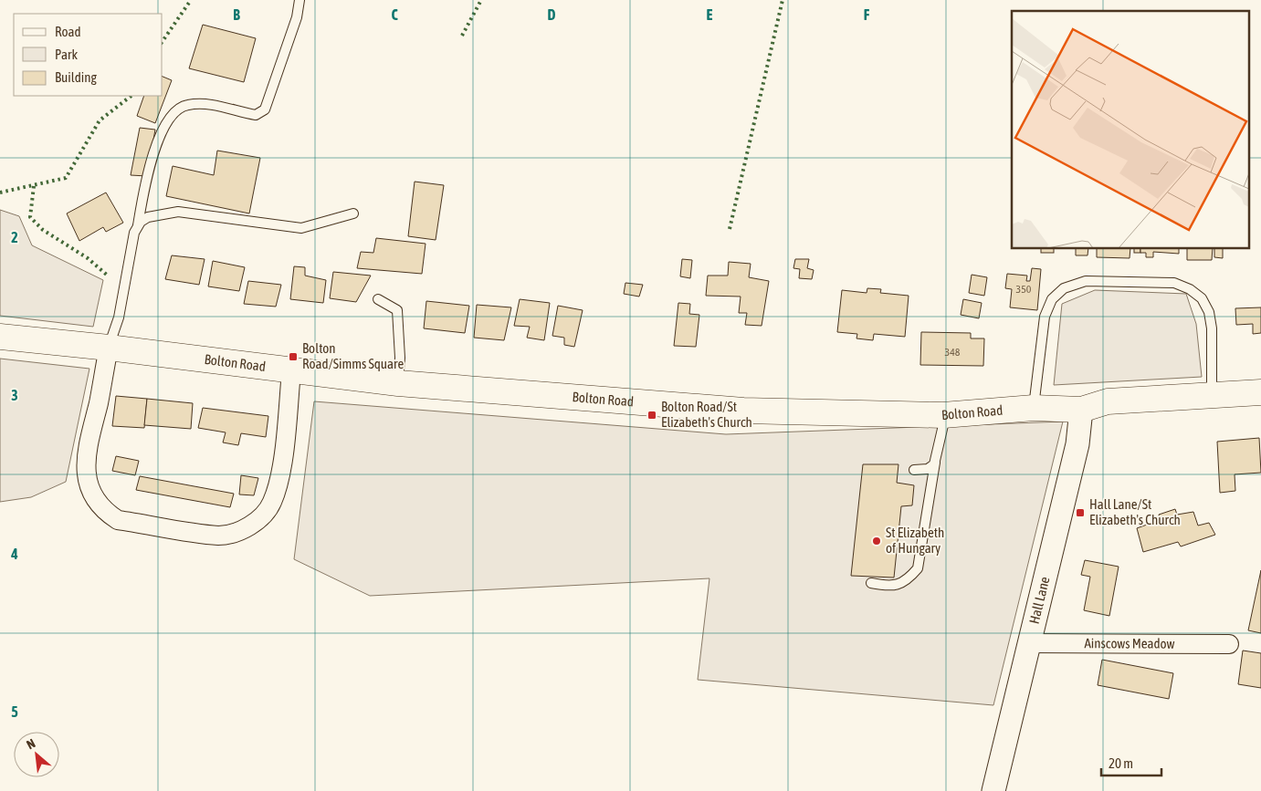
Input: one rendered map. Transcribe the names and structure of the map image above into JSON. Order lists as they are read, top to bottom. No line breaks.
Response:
{"streets":{"main road":["Bolton Road"],"street":["Hall Lane","Ainscows Meadow"]},"crossings":[["Bolton Road","Hall Lane"],["Hall Lane","Ainscows Meadow"]],"places":{"transit":["Bolton Road/Simms Square","Bolton Road/St Elizabeth's Church","Hall Lane/St Elizabeth's Church"],"other":["St Elizabeth of Hungary"]},"house_numbers":["350","348"],"legend":["Road","Park","Building"],"scale_bar":"20 m","north":"top left","grid":{"columns":["B","C","D","E","F"],"rows":["2","3","4","5"]}}
